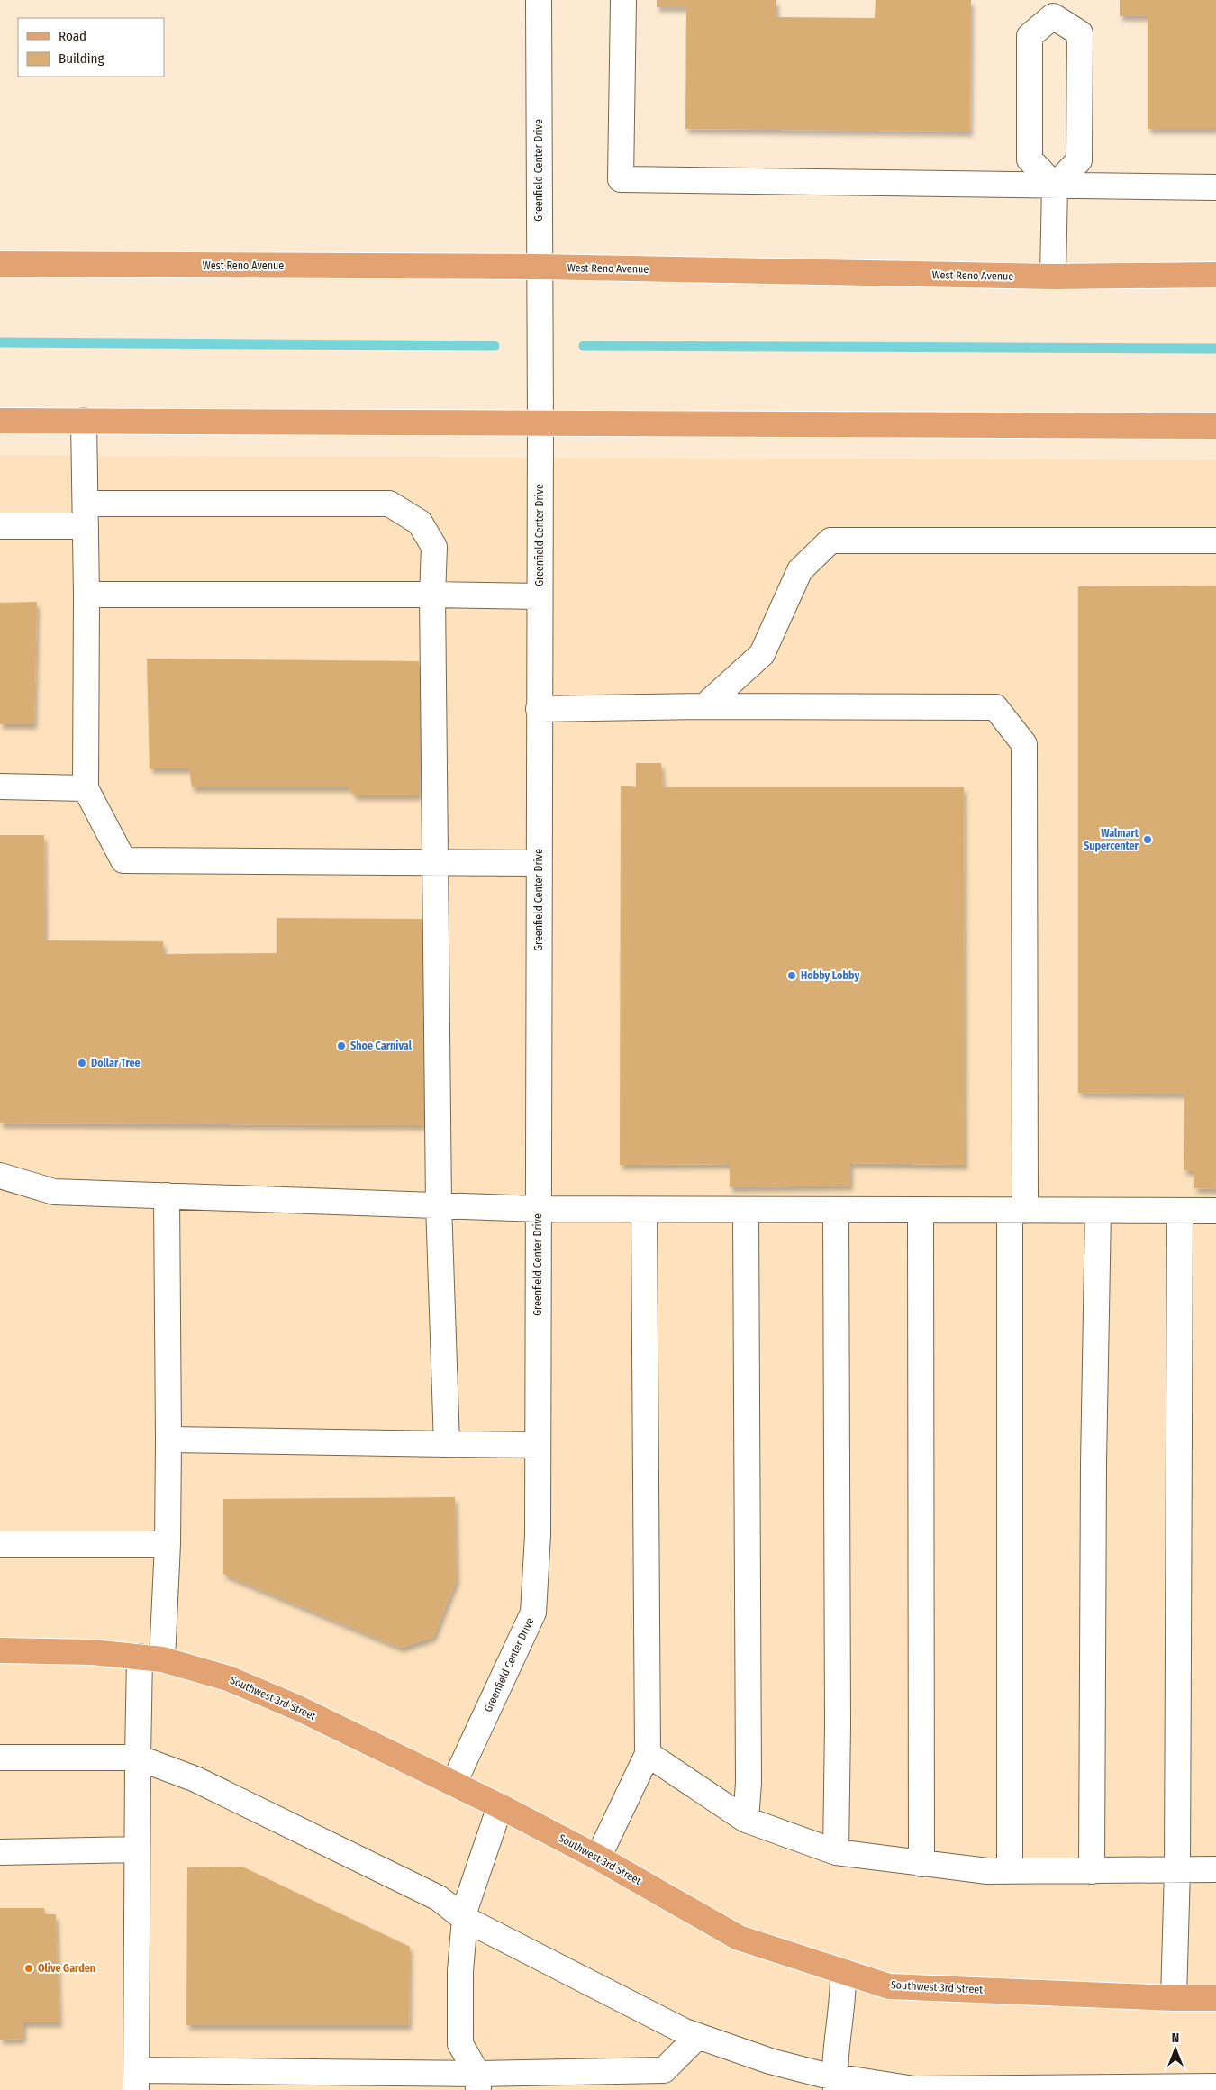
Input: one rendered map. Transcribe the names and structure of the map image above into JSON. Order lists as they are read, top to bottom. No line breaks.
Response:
{"streets":{"main road":["West Reno Avenue","Southwest 3rd Street"],"street":["Greenfield Center Drive"]},"crossings":[["Greenfield Center Drive","West Reno Avenue"],["Greenfield Center Drive","Southwest 3rd Street"]],"places":["Walmart Supercenter","Hobby Lobby","Shoe Carnival","Dollar Tree","Olive Garden"],"legend":["Road","Building"],"north":"top"}
